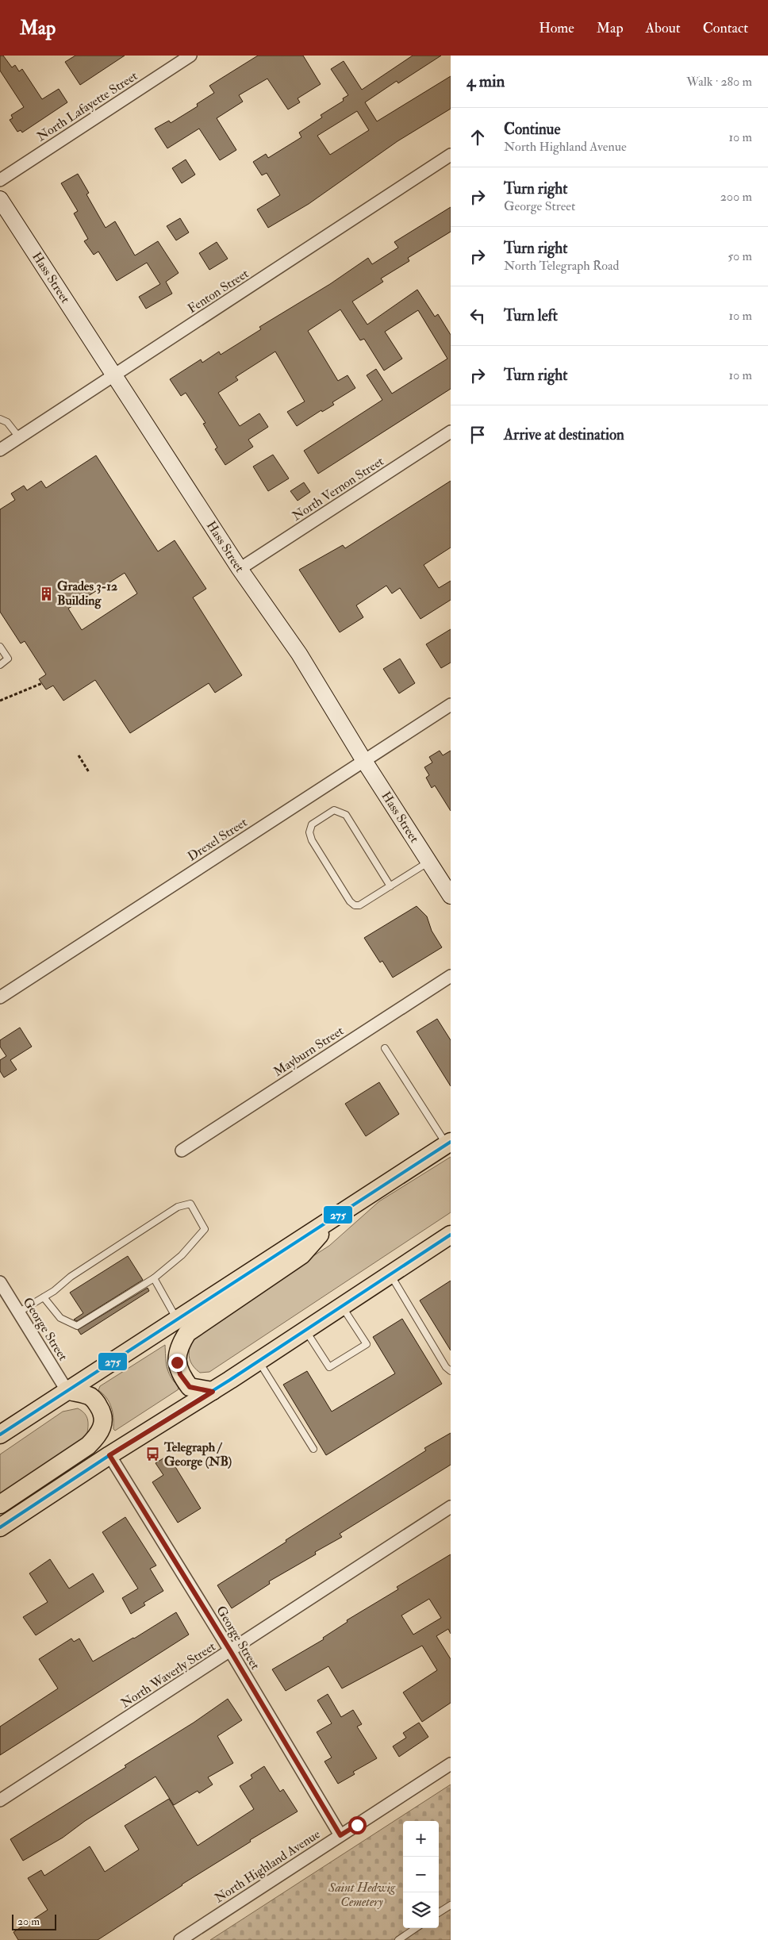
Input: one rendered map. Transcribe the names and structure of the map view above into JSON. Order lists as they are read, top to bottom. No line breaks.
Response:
{"streets":{"street":["North Lafayette Street","Hass Street","Fenton Street","North Vernon Street","Drexel Street","Mayburn Street","George Street","North Waverly Street","North Highland Avenue"]},"crossings":[["Hass Street","Fenton Street"],["Hass Street","North Vernon Street"],["Hass Street","Drexel Street"],["George Street","North Waverly Street"],["George Street","North Highland Avenue"]],"parks":["Saint Hedwig Cemetery"],"places":{"building":["Grades 3-12 Building"],"bus stop":["Telegraph / George (NB)"]},"lines":["transit line 275"],"scale_bar":"20 m","page":{"header":"Map","nav":["Home","Map","About","Contact"],"heading":["4 min","Walk · 280 m"],"list":[["Continue","North Highland Avenue","10 m"],["Turn right","George Street","200 m"],["Turn right","North Telegraph Road","50 m"],["Turn left","10 m"],["Turn right","10 m"],"Arrive at destination"],"map_buttons":["+","−"],"scale":"20 m"}}
